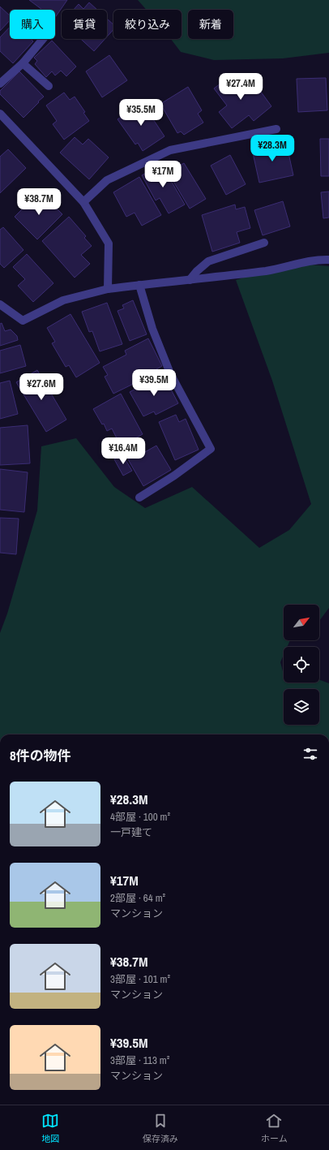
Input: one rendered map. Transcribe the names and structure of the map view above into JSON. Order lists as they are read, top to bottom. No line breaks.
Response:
{"north":"top right","page":{"chip":["購入","賃貸","絞り込み","新着"],"price":["¥27.4M","¥35.5M","¥28.3M","¥17M","¥38.7M","¥39.5M","¥27.6M","¥16.4M"],"heading":"8件の物件","list":[{"name":"¥28.3M","note":"4部屋 · 100 m² · 一戸建て"},{"name":"¥17M","note":"2部屋 · 64 m² · マンション"},{"name":"¥38.7M","note":"3部屋 · 101 m² · マンション"},{"name":"¥39.5M","note":"3部屋 · 113 m² · マンション"}],"tabs":["地図","保存済み","ホーム"]}}
